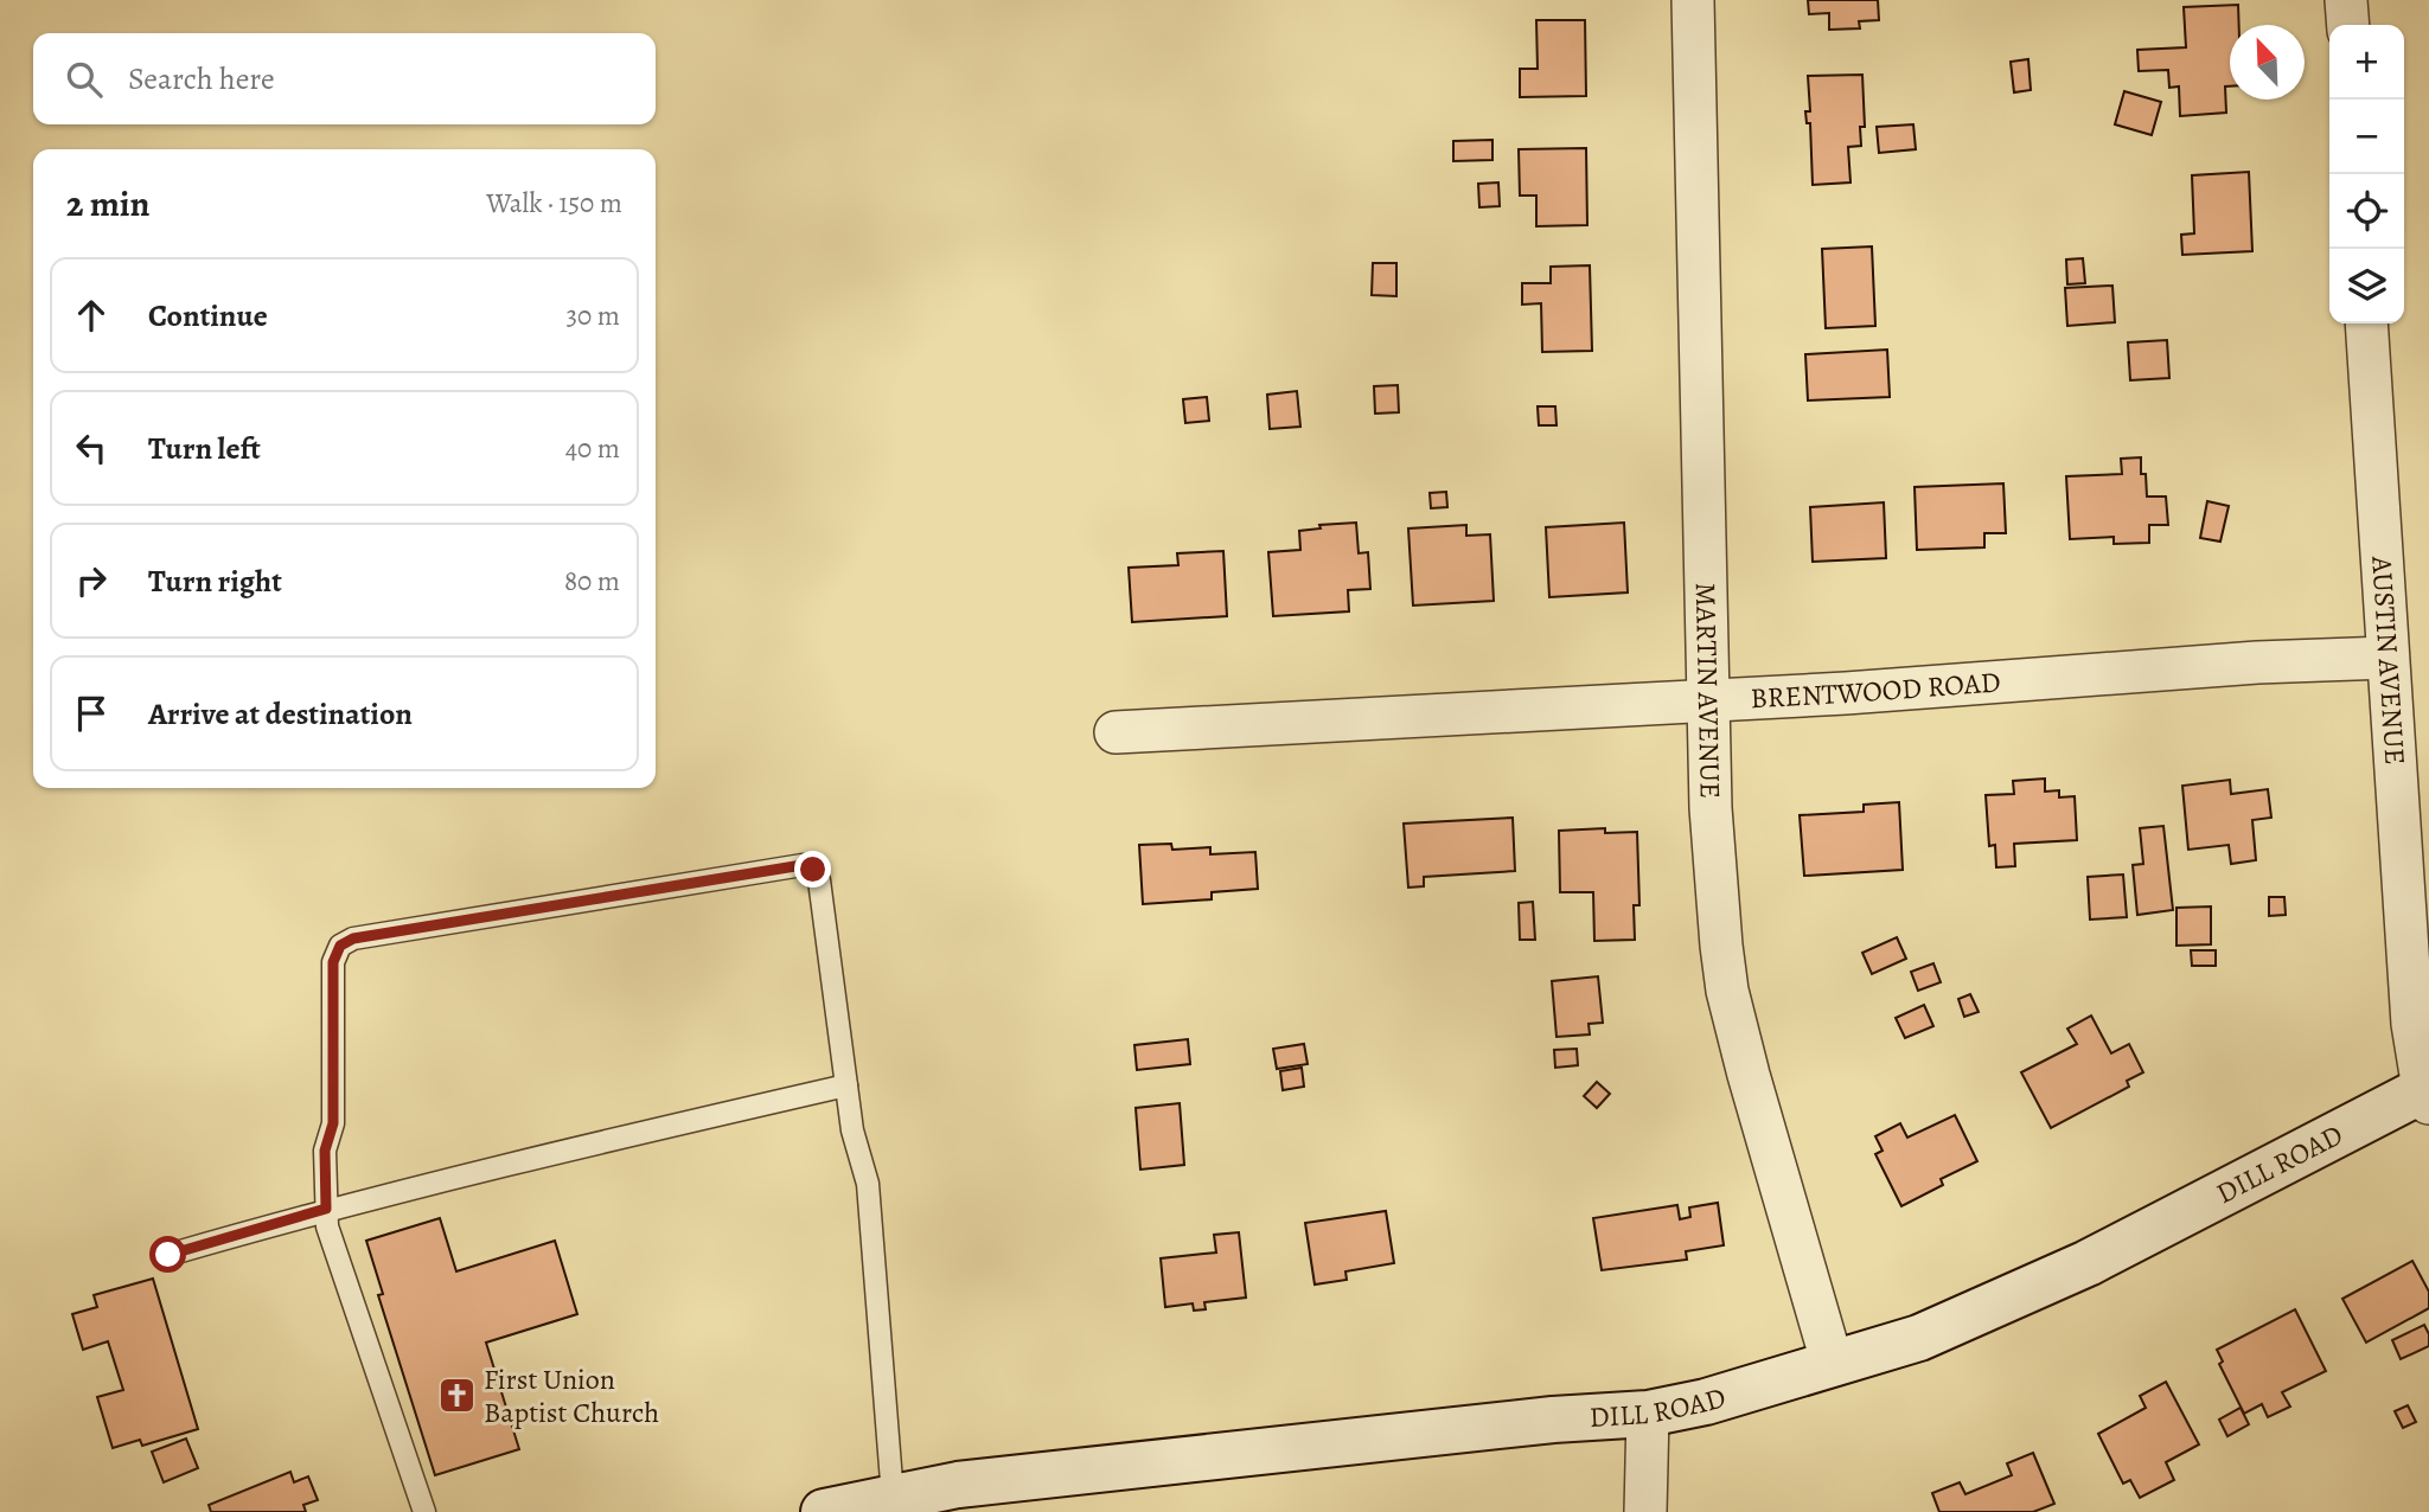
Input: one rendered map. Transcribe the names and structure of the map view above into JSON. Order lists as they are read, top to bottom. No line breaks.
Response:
{"streets":{"street":["AUSTIN AVENUE","MARTIN AVENUE","BRENTWOOD ROAD","DILL ROAD"]},"crossings":[["AUSTIN AVENUE","BRENTWOOD ROAD"],["AUSTIN AVENUE","DILL ROAD"],["MARTIN AVENUE","BRENTWOOD ROAD"],["MARTIN AVENUE","DILL ROAD"]],"places":{"church":["First Union Baptist Church"]},"north":"top left","page":{"map_buttons":["+","−"],"search":"Search here","heading":["2 min","Walk · 150 m"],"list":[["Continue","30 m"],["Turn left","40 m"],["Turn right","80 m"],"Arrive at destination"]}}
